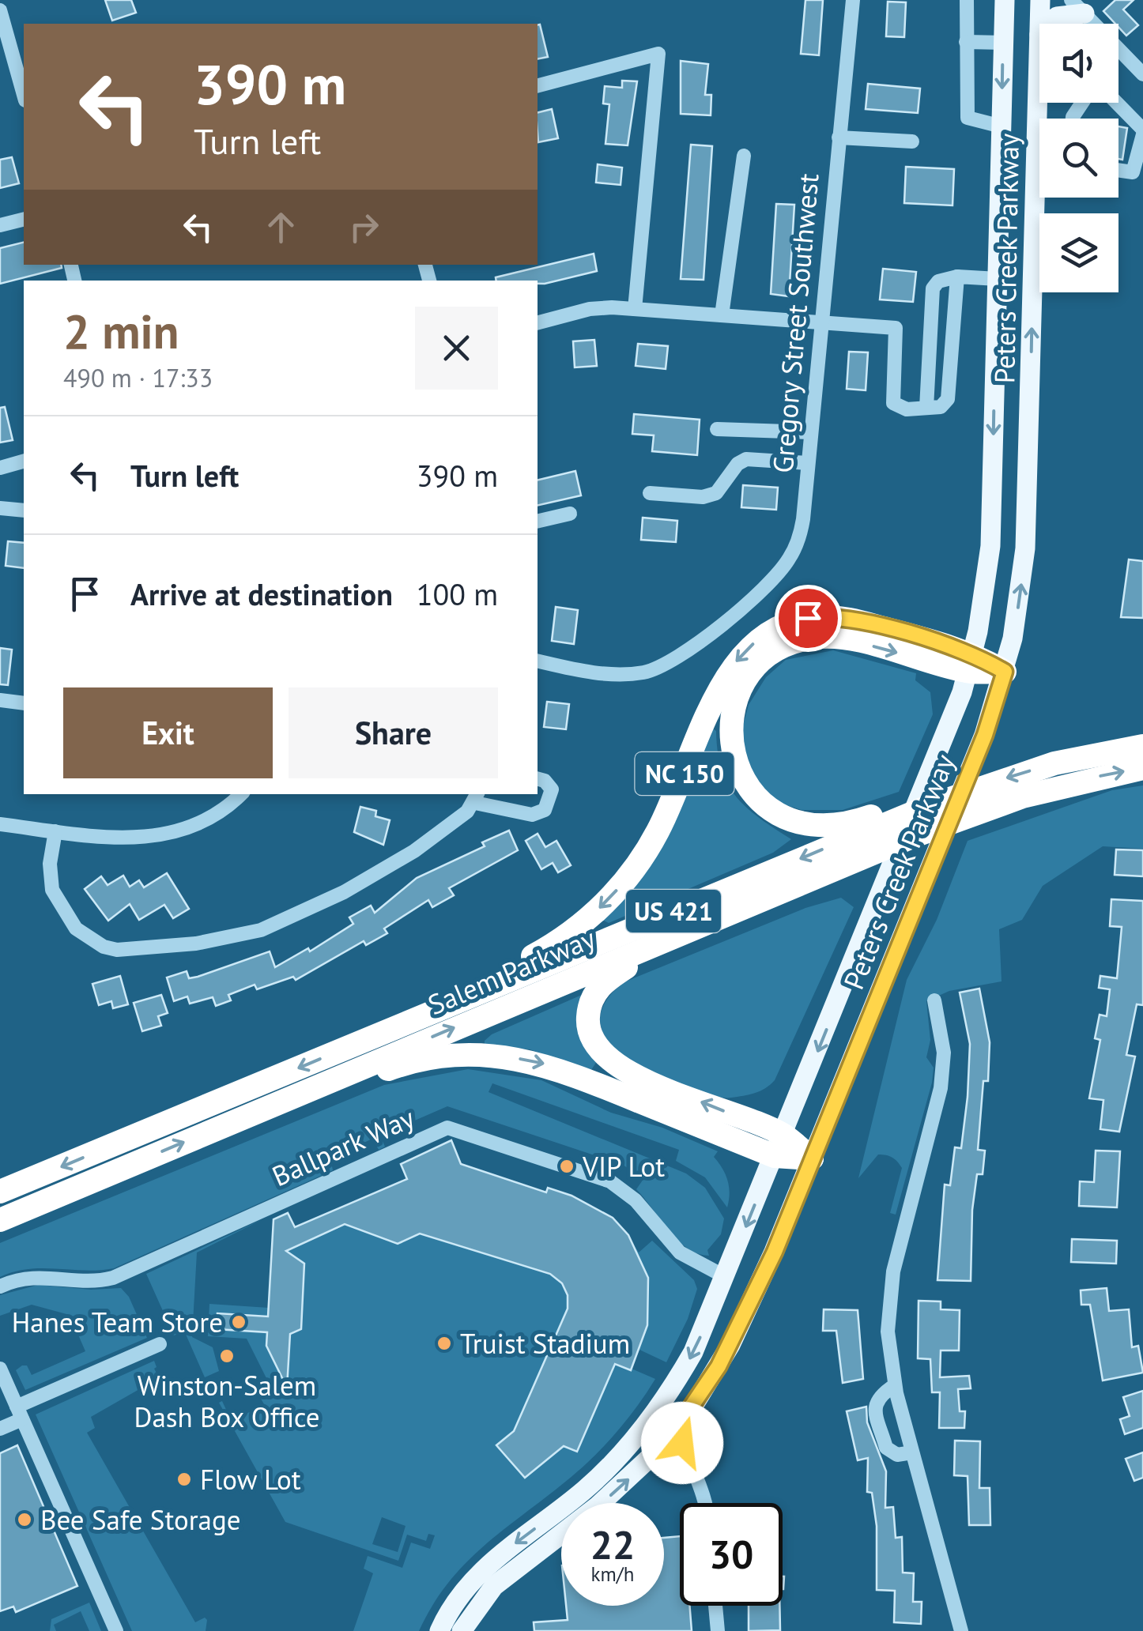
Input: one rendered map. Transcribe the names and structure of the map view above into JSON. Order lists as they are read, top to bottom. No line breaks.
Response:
{"streets":{"highway":["NC 150","US 421","Salem Parkway"],"main road":["Peters Creek Parkway"],"street":["Gregory Street Southwest","Ballpark Way"]},"crossings":[["Peters Creek Parkway","NC 150"],["Peters Creek Parkway","Ballpark Way"],["NC 150","Salem Parkway"]],"places":["VIP Lot","Hanes Team Store","Truist Stadium","Winston-Salem Dash Box Office","Flow Lot","Bee Safe Storage"],"page":{"turn":["390 m","Turn left"],"heading":["2 min","490 m · 17:33"],"list":[{"name":"Turn left","value":"390 m"},{"name":"Arrive at destination","value":"100 m"}],"buttons":["Exit","Share"],"speed":"22 km/h","limit":"30"}}
